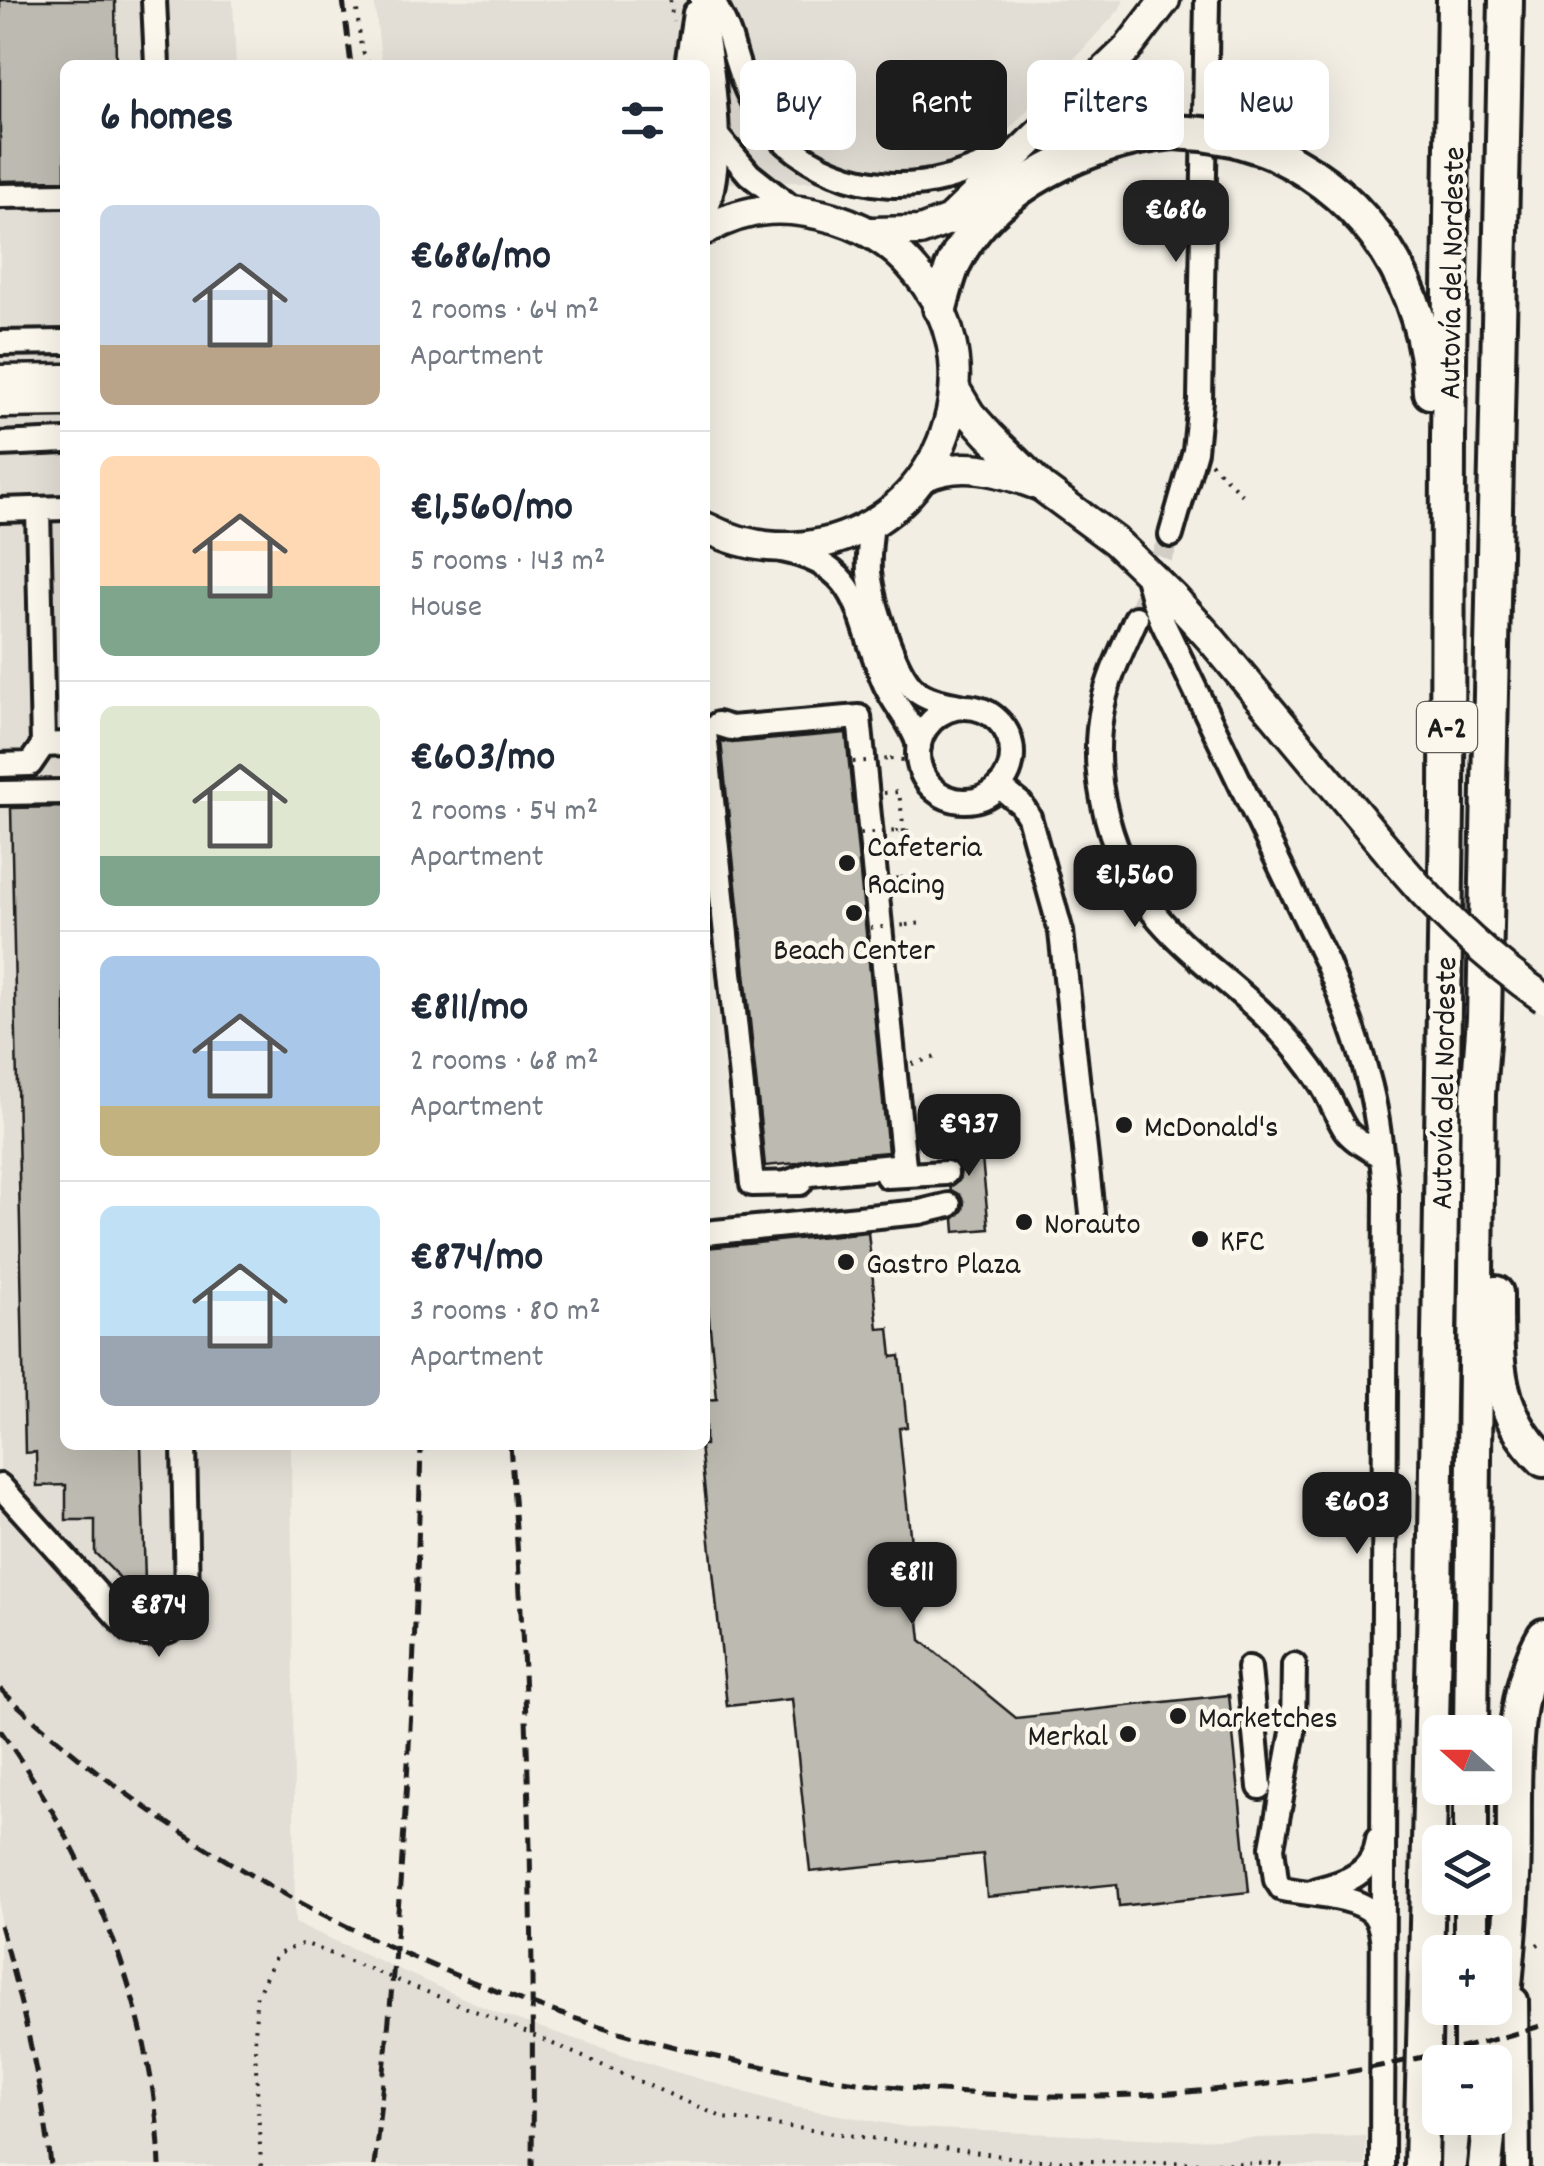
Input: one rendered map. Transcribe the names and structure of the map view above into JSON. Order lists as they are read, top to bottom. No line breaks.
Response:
{"streets":{"highway":["Autovía del Nordeste","A-2"]},"places":["Cafeteria Racing","Beach Center","McDonald's","Norauto","KFC","Gastro Plaza","Marketches","Merkal"],"north":"left","page":{"chip":["Buy","Rent","Filters","New"],"heading":"6 homes","price":["€686","€1,560","€937","€603","€811","€874"],"list":[{"name":"€686/mo","note":"2 rooms · 64 m² · Apartment"},{"name":"€1,560/mo","note":"5 rooms · 143 m² · House"},{"name":"€603/mo","note":"2 rooms · 54 m² · Apartment"},{"name":"€811/mo","note":"2 rooms · 68 m² · Apartment"},{"name":"€874/mo","note":"3 rooms · 80 m² · Apartment"}],"map_buttons":["+","−"]}}
